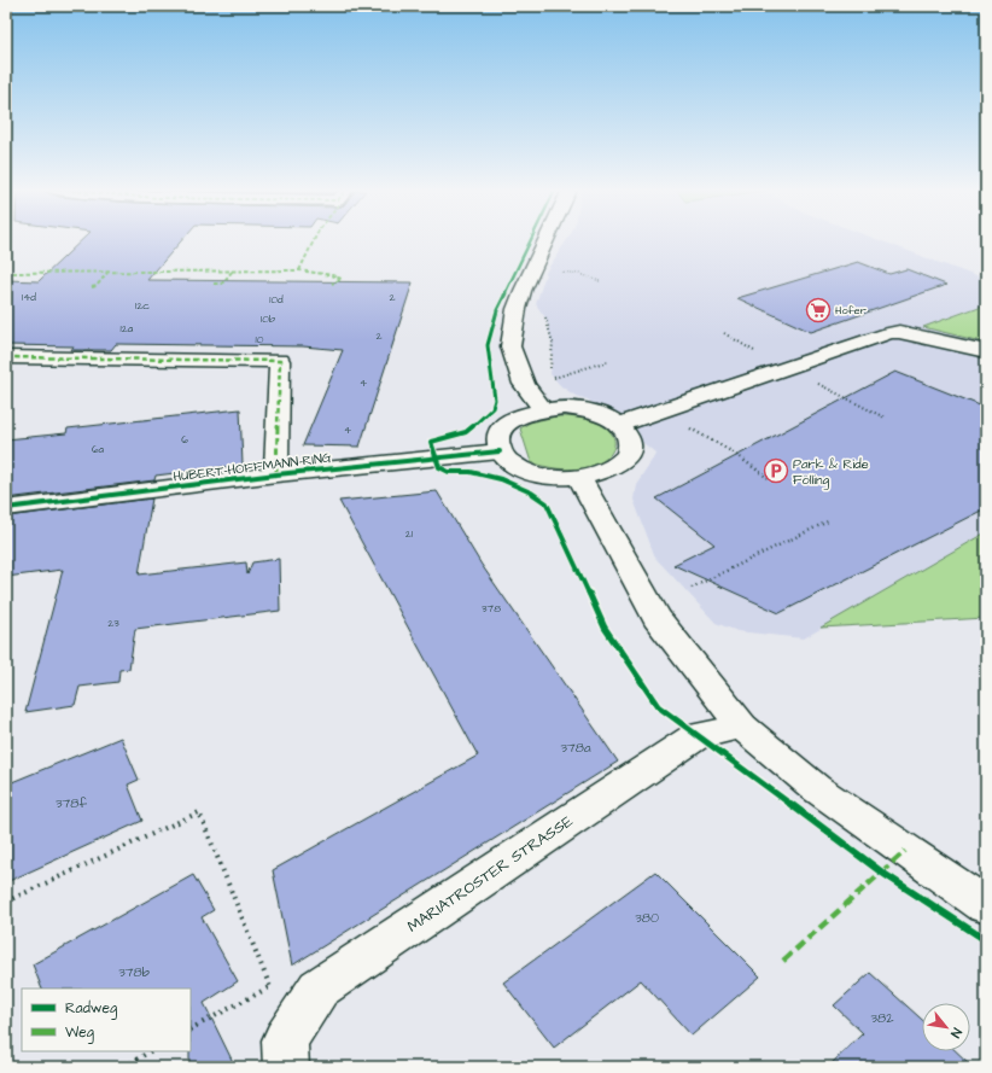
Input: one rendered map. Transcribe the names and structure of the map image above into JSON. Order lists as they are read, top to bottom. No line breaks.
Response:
{"streets":{"main road":["HUBERT-HOFFMANN-RING","MARIATROSTER STRASSE"]},"places":{"supermarket":["Hofer"],"parking":["Park & Ride Fölling"]},"house_numbers":["14d","2","10d","12c","10b","12a","2","10","4","4","6","6a","21","378","23","378a","378f","380","378b","382"],"legend":["Radweg","Weg"],"north":"bottom right"}
